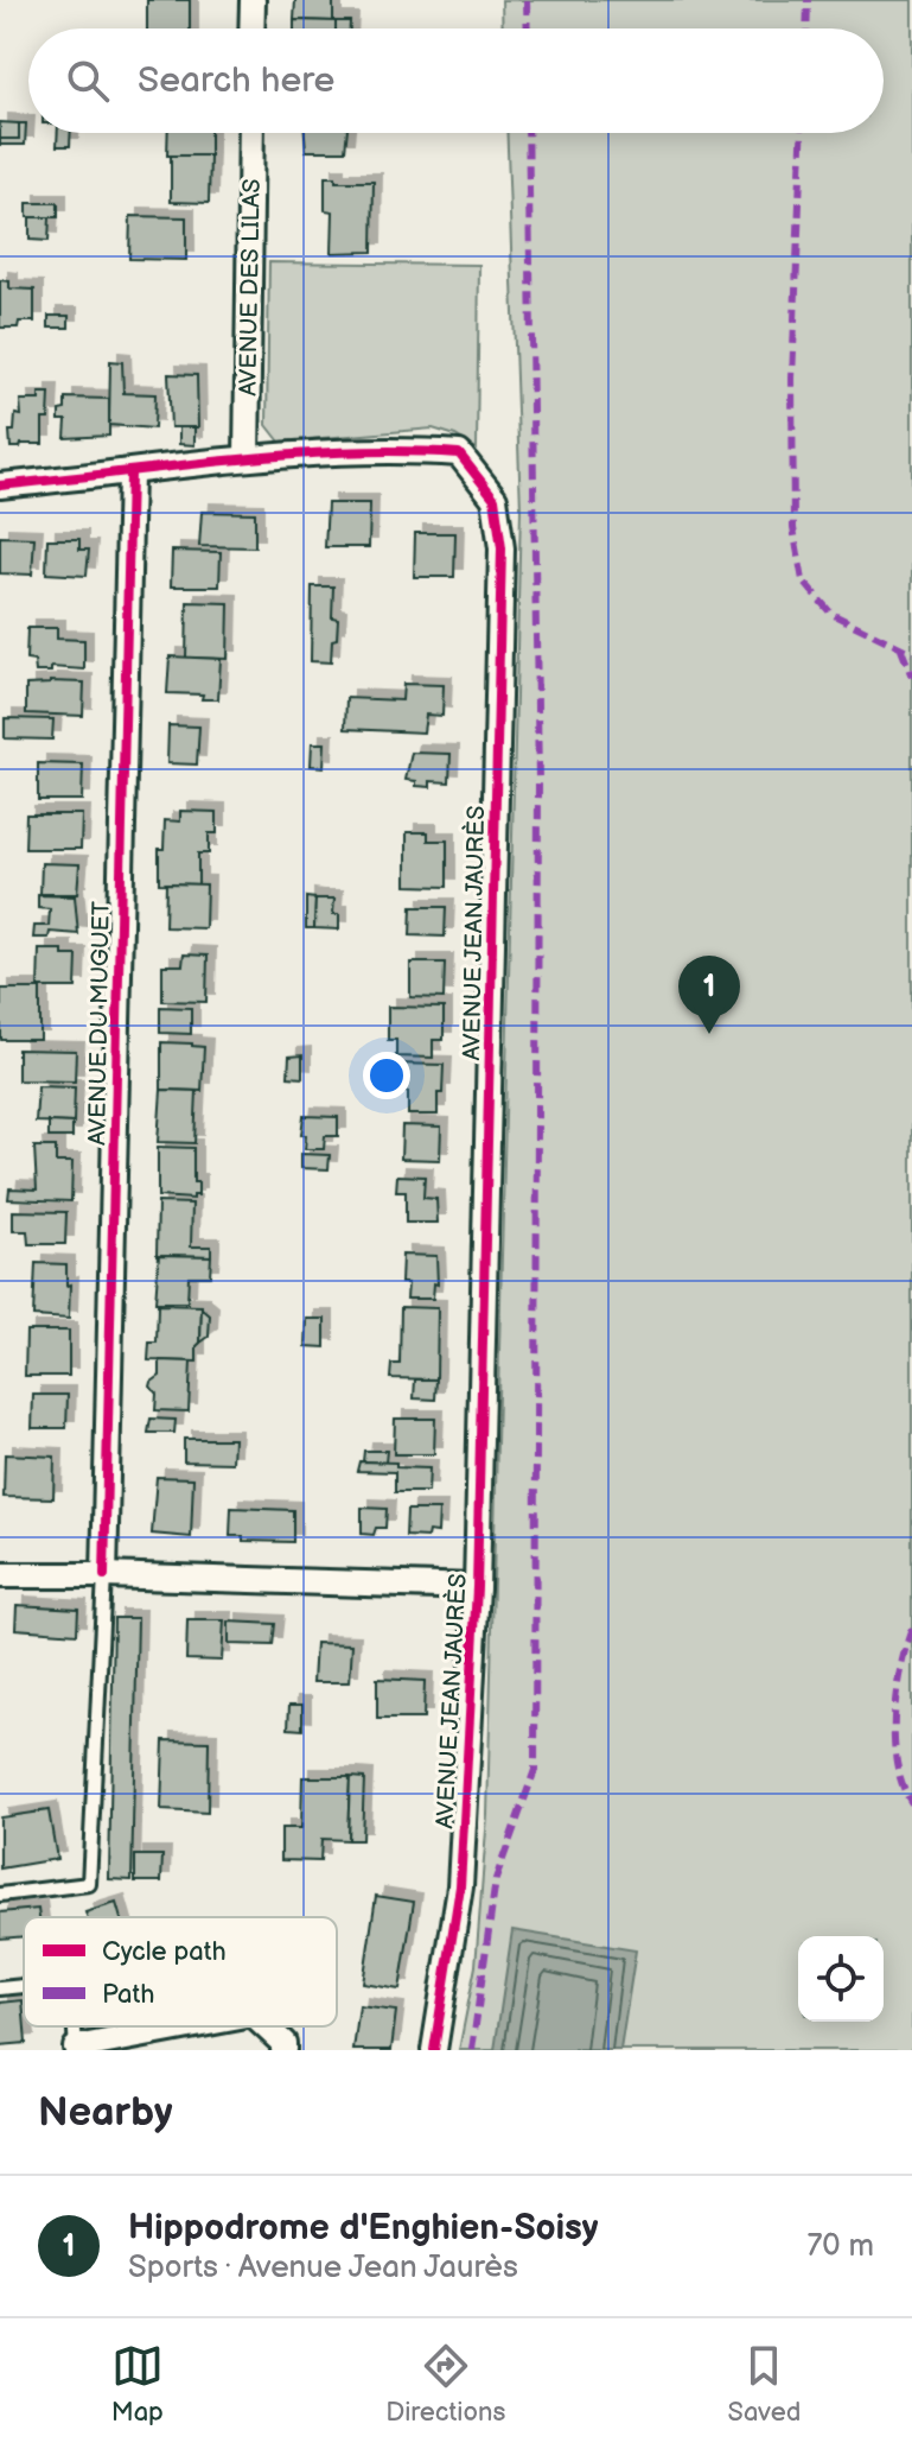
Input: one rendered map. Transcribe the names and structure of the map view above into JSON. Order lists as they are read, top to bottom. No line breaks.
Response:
{"streets":{"street":["AVENUE DES LILAS","AVENUE JEAN JAURÈS","AVENUE DU MUGUET"]},"crossings":[["AVENUE DES LILAS","AVENUE JEAN JAURÈS"],["AVENUE JEAN JAURÈS","AVENUE DU MUGUET"]],"legend":["Cycle path","Path"],"page":{"search":"Search here","pins":"1","heading":"Nearby","list":[{"mark":"1","name":"Hippodrome d'Enghien-Soisy","note":"Sports · Avenue Jean Jaurès","value":"70 m"}],"nav":["Map","Directions","Saved"]}}
